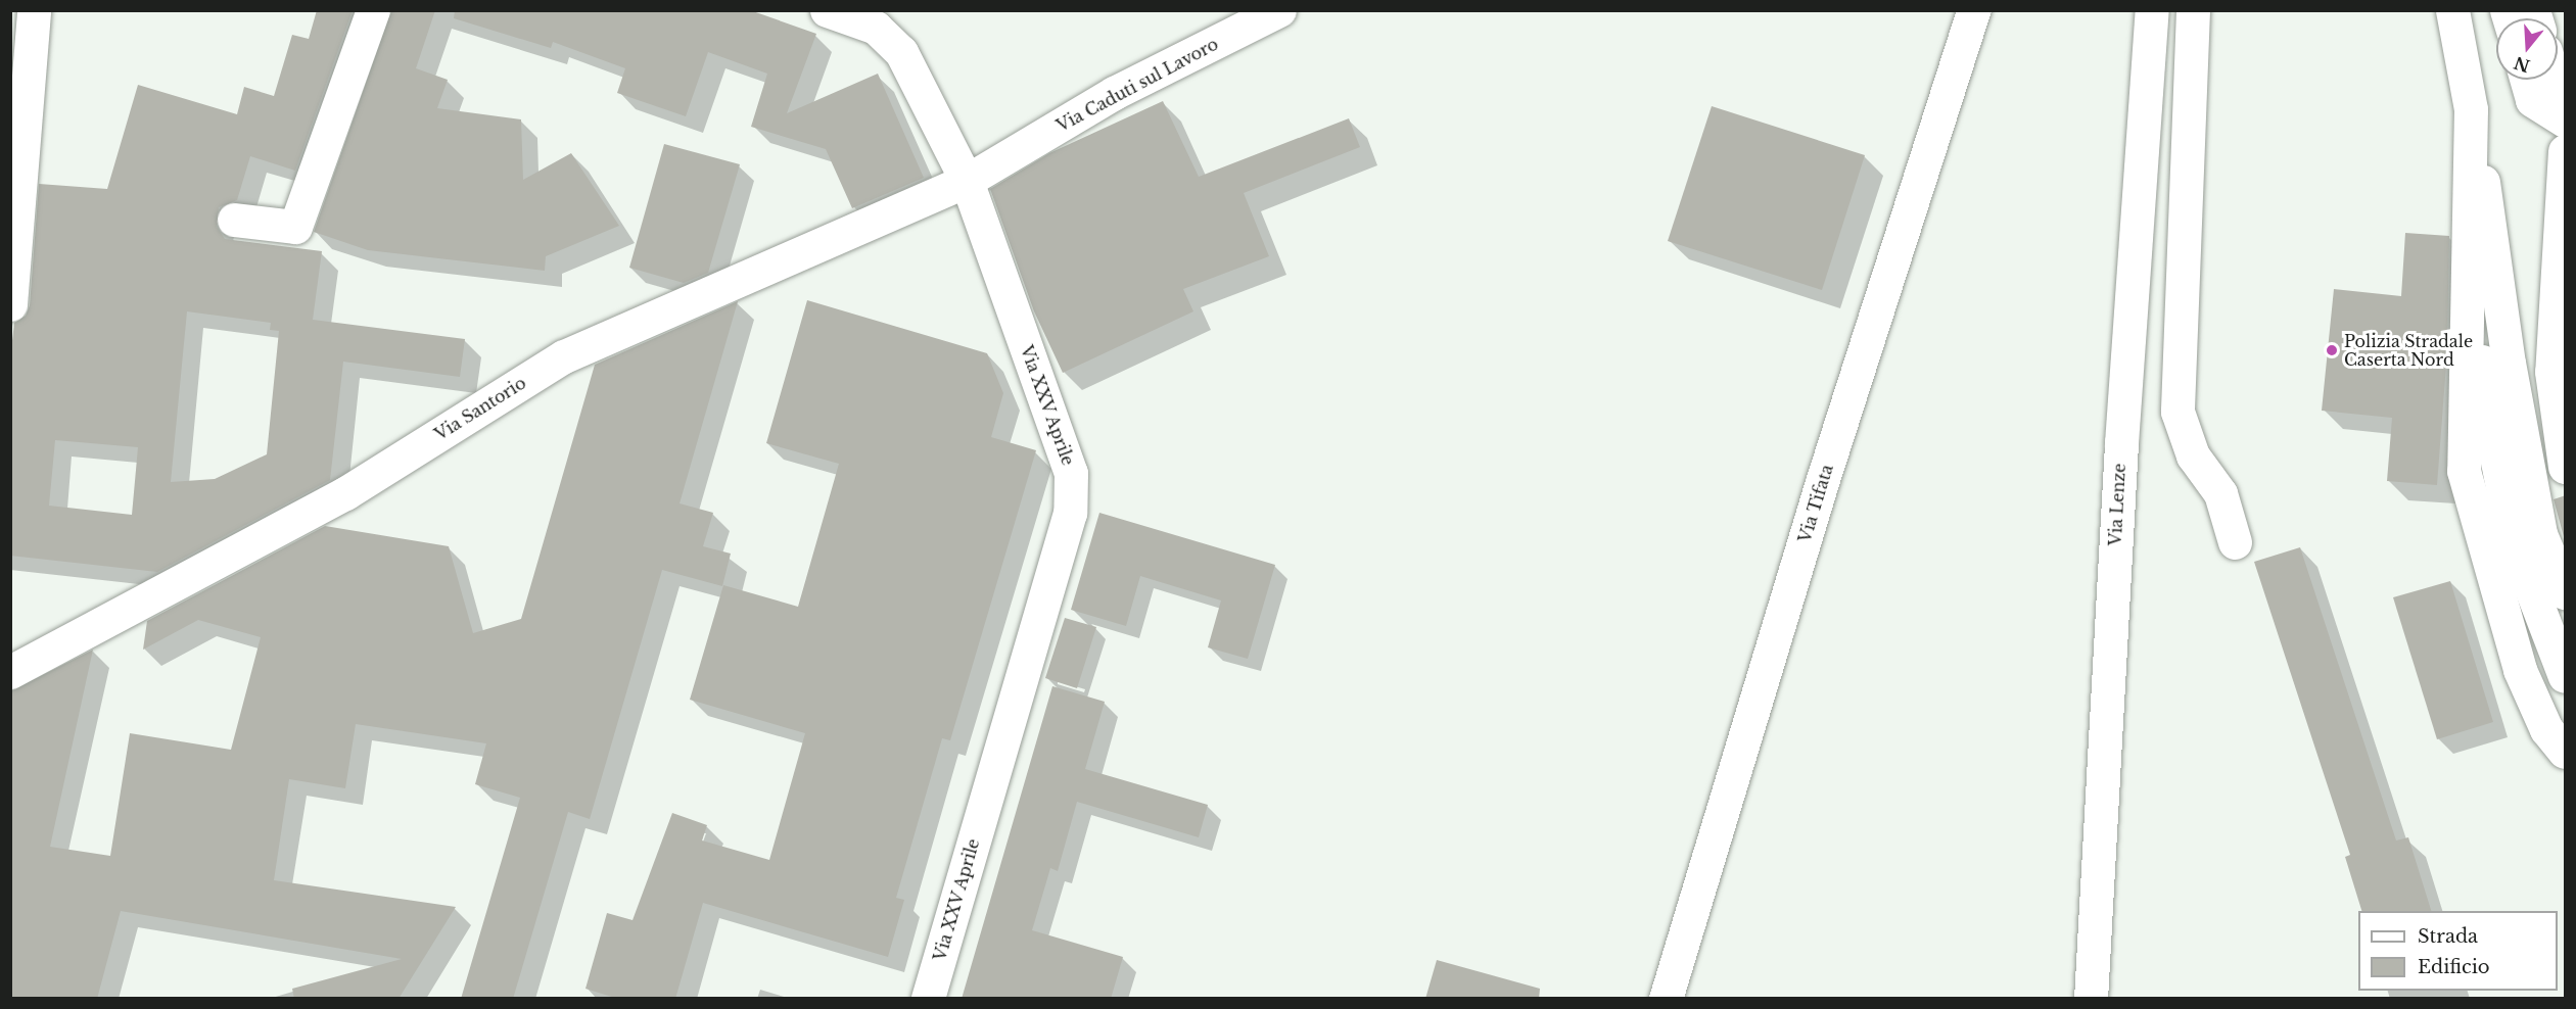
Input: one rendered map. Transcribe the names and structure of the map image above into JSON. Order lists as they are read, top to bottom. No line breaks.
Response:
{"streets":{"main road":["Via Caduti sul Lavoro","Via XXV Aprile","Via Santorio","Via Tifata","Via Lenze"]},"crossings":[["Via Caduti sul Lavoro","Via XXV Aprile"],["Via Caduti sul Lavoro","Via Santorio"],["Via XXV Aprile","Via Santorio"]],"places":["Polizia Stradale Caserta Nord"],"legend":["Strada","Edificio"],"north":"bottom"}
